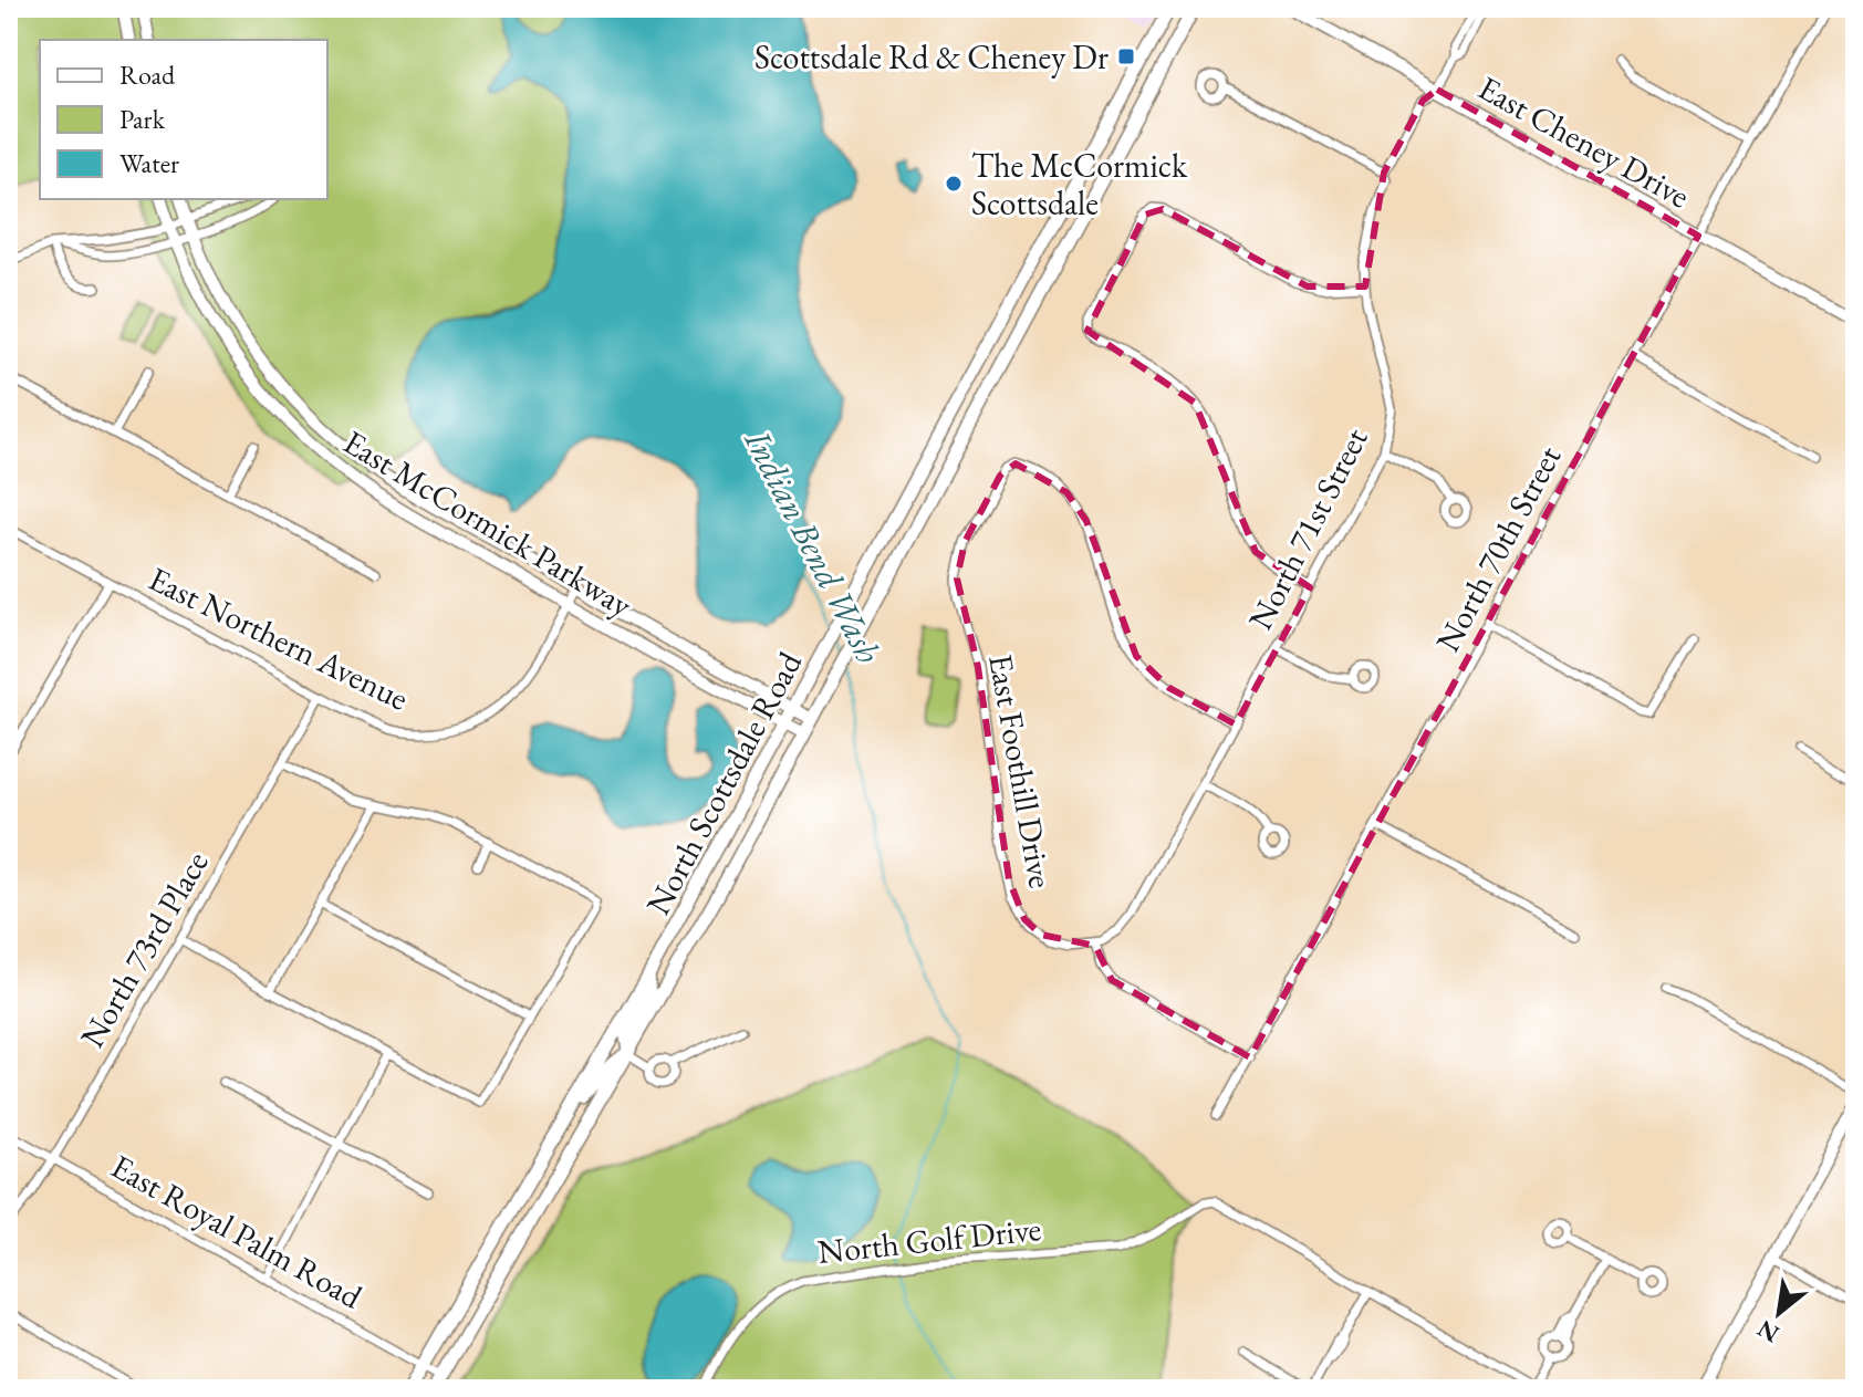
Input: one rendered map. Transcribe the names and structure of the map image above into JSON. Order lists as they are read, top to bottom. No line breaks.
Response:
{"streets":{"main road":["East Cheney Drive","East McCormick Parkway","North Scottsdale Road"],"street":["North 71st Street","North 70th Street","East Northern Avenue","East Foothill Drive","North 73rd Place","East Royal Palm Road","North Golf Drive"]},"crossings":[["East Cheney Drive","North 71st Street"],["East Cheney Drive","North 70th Street"],["East McCormick Parkway","East Northern Avenue"],["East McCormick Parkway","North Scottsdale Road"],["North 71st Street","East Foothill Drive"],["East Northern Avenue","North 73rd Place"],["North Scottsdale Road","East Royal Palm Road"],["North 73rd Place","East Royal Palm Road"]],"water":["Indian Bend Wash"],"places":{"transit":["Scottsdale Rd & Cheney Dr"],"other":["The McCormick Scottsdale"]},"legend":["Road","Park","Water"],"north":"bottom left"}
